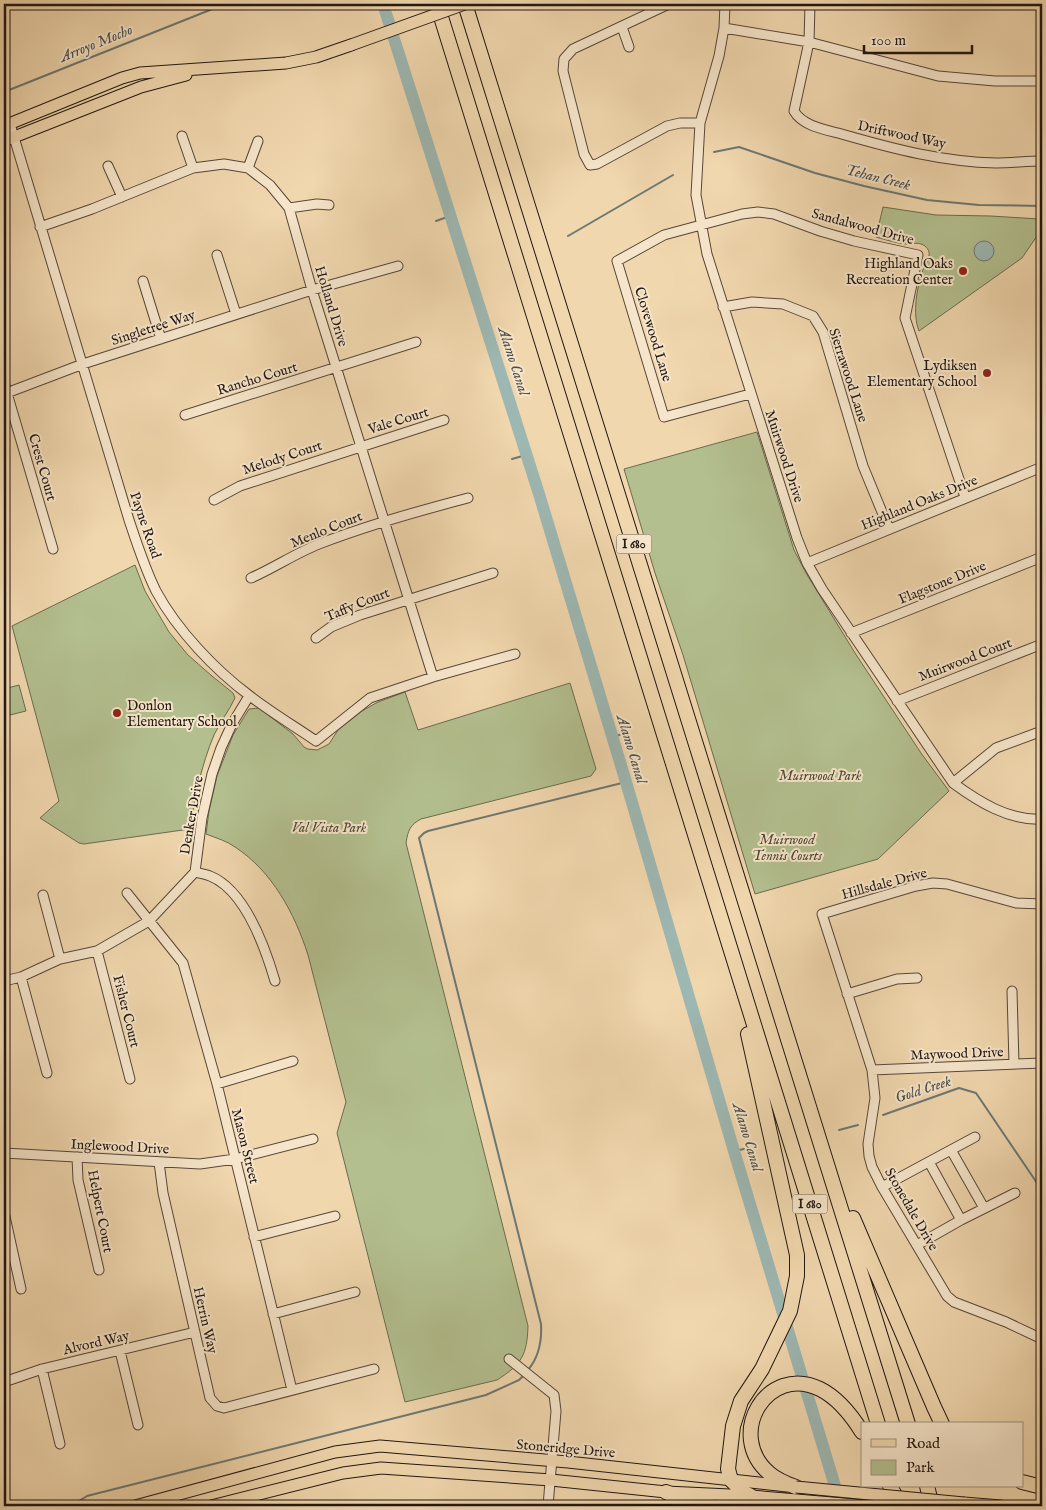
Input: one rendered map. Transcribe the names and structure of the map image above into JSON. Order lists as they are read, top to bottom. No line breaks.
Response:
{"streets":{"highway":["I 680"],"main road":["Stoneridge Drive"],"street":["Driftwood Way","Sandalwood Drive","Holland Drive","Singletree Way","Clovewood Lane","Sierrawood Lane","Rancho Court","Vale Court","Muirwood Drive","Melody Court","Crest Court","Highland Oaks Drive","Payne Road","Menlo Court","Flagstone Drive","Taffy Court","Muirwood Court","Denker Drive","Hillsdale Drive","Fisher Court","Maywood Drive","Inglewood Drive","Mason Street","Stonedale Drive","Helpert Court","Herrin Way","Alvord Way"]},"crossings":[["Sandalwood Drive","Clovewood Lane"],["Sandalwood Drive","Muirwood Drive"],["Sandalwood Drive","Highland Oaks Drive"],["Holland Drive","Singletree Way"],["Holland Drive","Rancho Court"],["Holland Drive","Vale Court"],["Holland Drive","Melody Court"],["Holland Drive","Payne Road"],["Holland Drive","Menlo Court"],["Holland Drive","Taffy Court"],["Singletree Way","Crest Court"],["Singletree Way","Payne Road"],["Clovewood Lane","Muirwood Drive"],["Sierrawood Lane","Muirwood Drive"],["Sierrawood Lane","Highland Oaks Drive"],["Vale Court","Melody Court"],["Muirwood Drive","Highland Oaks Drive"],["Muirwood Drive","Flagstone Drive"],["Muirwood Drive","Muirwood Court"],["Payne Road","Denker Drive"],["Denker Drive","Fisher Court"],["Denker Drive","Mason Street"],["Hillsdale Drive","Stonedale Drive"],["Maywood Drive","Stonedale Drive"],["Inglewood Drive","Mason Street"],["Inglewood Drive","Helpert Court"],["Inglewood Drive","Herrin Way"],["Mason Street","Herrin Way"],["Herrin Way","Alvord Way"]],"water":["Arroyo Mocho","Tehan Creek","Alamo Canal","Gold Creek"],"parks":["Muirwood Park","Val Vista Park","Muirwood Tennis Courts"],"places":["Highland Oaks Recreation Center","Lydiksen Elementary School","Donlon Elementary School"],"legend":["Road","Park"],"scale_bar":"100 m"}
